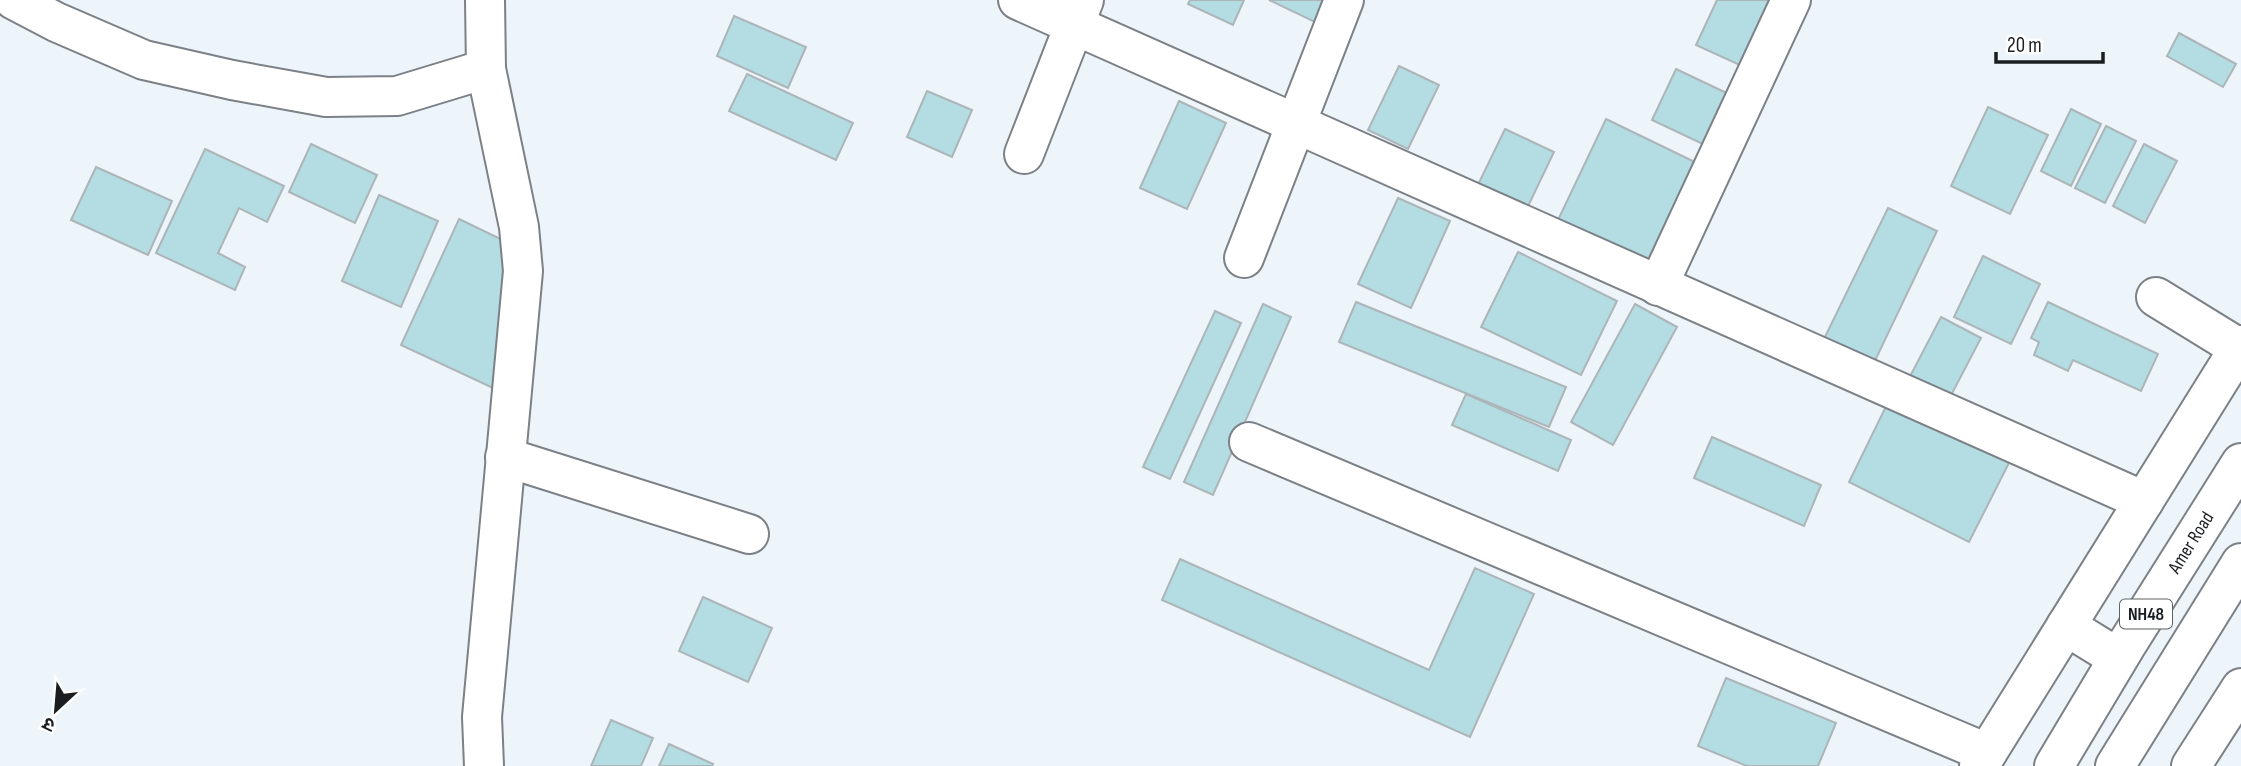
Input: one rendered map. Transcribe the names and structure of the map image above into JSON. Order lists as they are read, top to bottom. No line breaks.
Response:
{"streets":{"main road":["Amer Road","NH48"]},"scale_bar":"20 m","north":"bottom left"}
